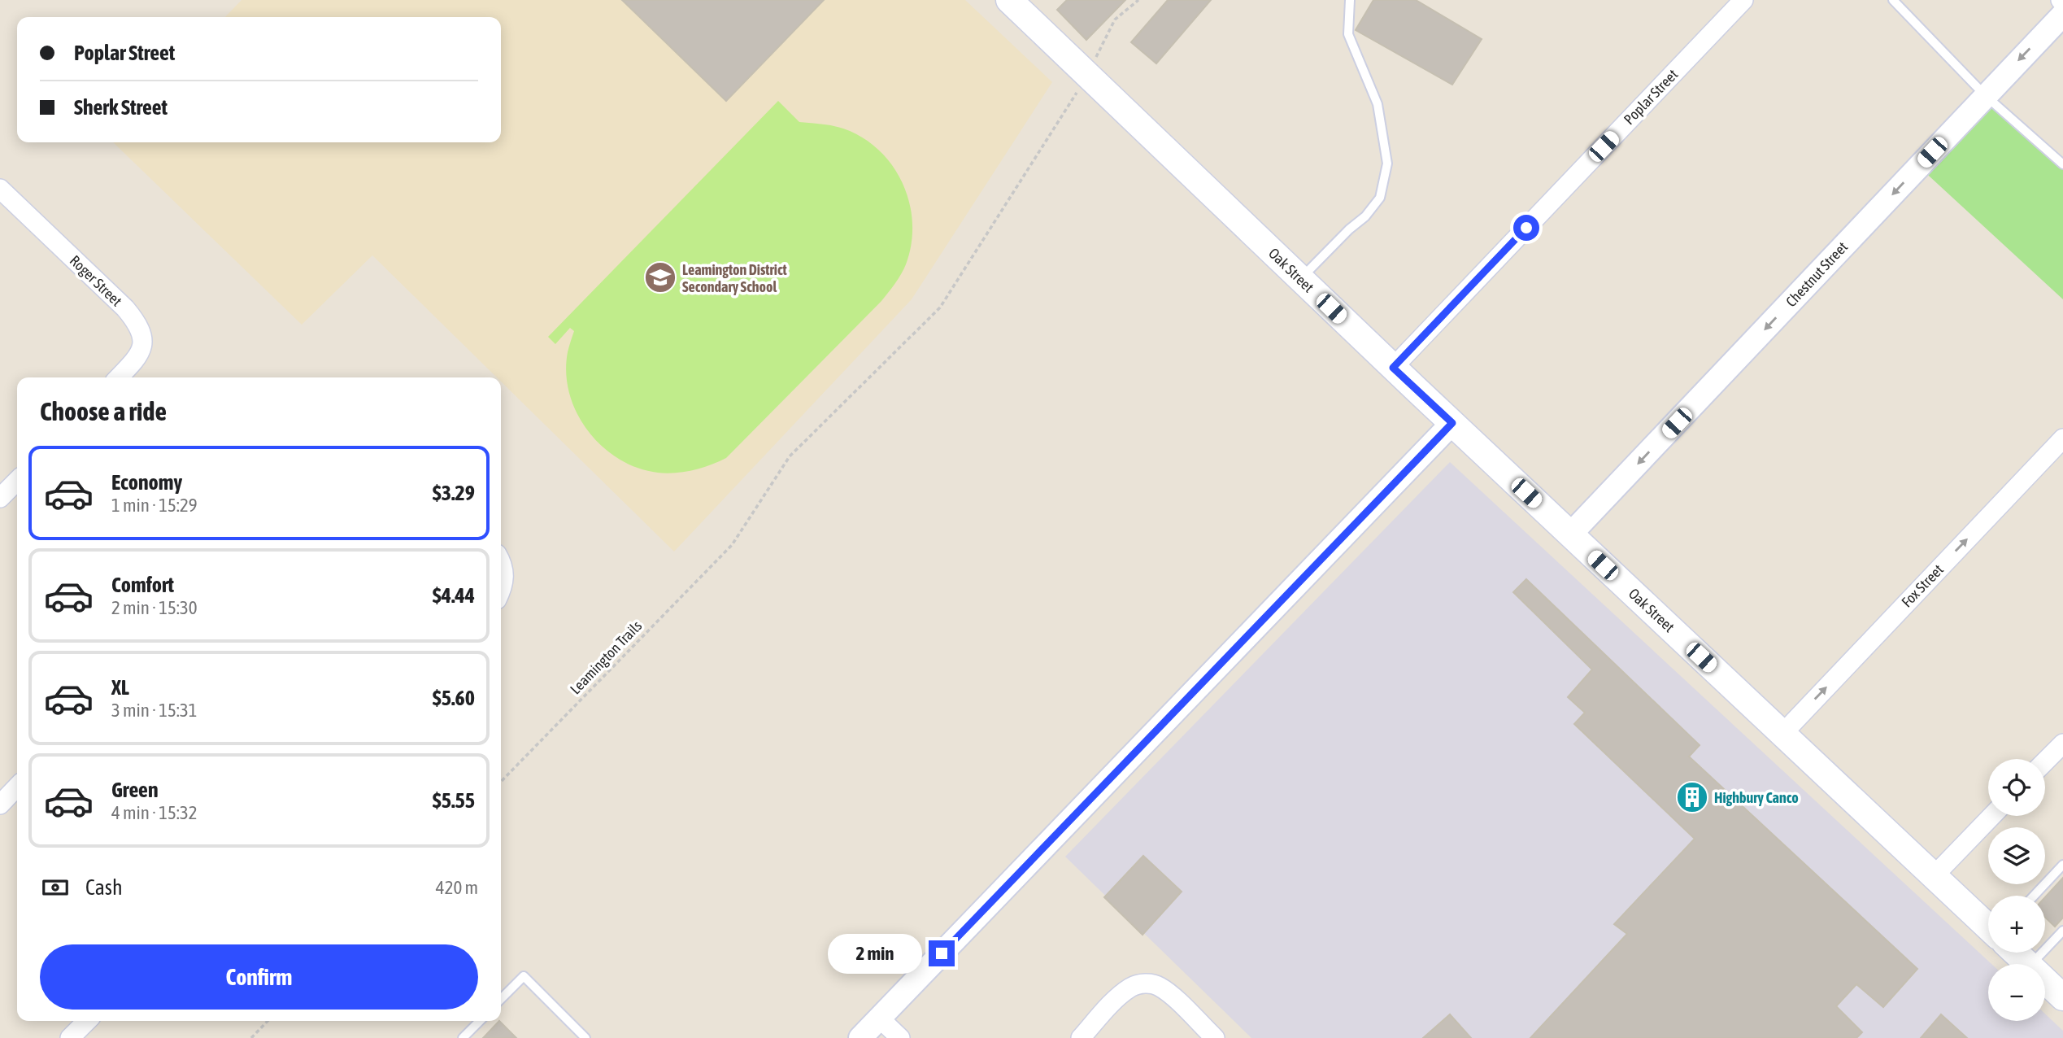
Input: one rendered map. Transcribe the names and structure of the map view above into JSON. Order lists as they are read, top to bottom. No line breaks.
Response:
{"streets":{"main road":["Oak Street"],"street":["Poplar Street","Chestnut Street","Roger Street","Fox Street"],"path":["Leamington Trails"]},"crossings":[["Poplar Street","Oak Street"],["Oak Street","Chestnut Street"],["Oak Street","Fox Street"],["Oak Street","Leamington Trails"]],"one_way":["Chestnut Street","Fox Street"],"places":{"school or university":["Leamington District Secondary School"],"building":["Highbury Canco"]},"page":{"banner":["Poplar Street","Sherk Street"],"heading":"Choose a ride","list":[{"name":"Economy","note":"1 min · 15:29","value":"$3.29"},{"name":"Comfort","note":"2 min · 15:30","value":"$4.44"},{"name":"XL","note":"3 min · 15:31","value":"$5.60"},{"name":"Green","note":"4 min · 15:32","value":"$5.55"}],"map_buttons":["+","−"],"pay":["Cash","420 m"],"buttons":"Confirm","bubble":"2 min"}}
